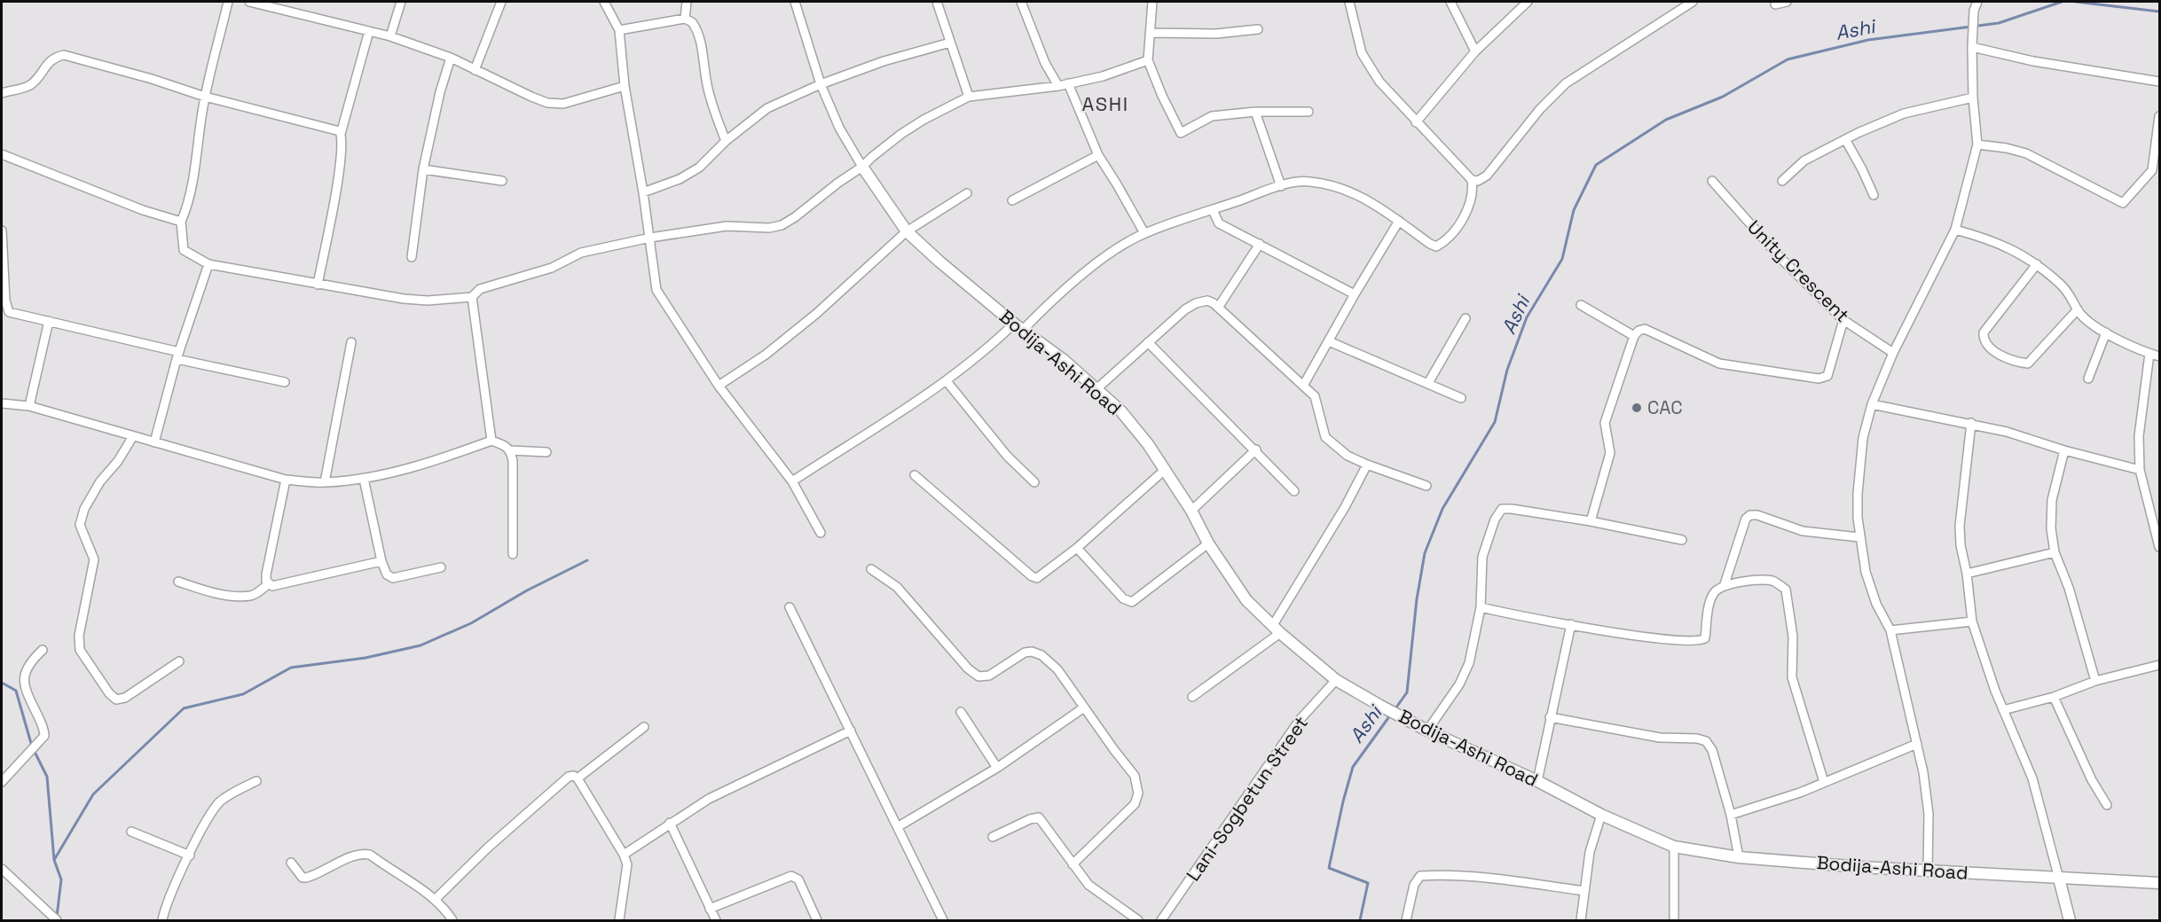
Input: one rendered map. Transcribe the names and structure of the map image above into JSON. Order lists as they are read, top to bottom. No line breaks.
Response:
{"streets":{"street":["Unity Crescent","Bodija-Ashi Road","Lani-Sogbetun Street"]},"crossings":[["Bodija-Ashi Road","Lani-Sogbetun Street"]],"districts":["ASHI"],"water":["Ashi"],"places":["CAC"]}
